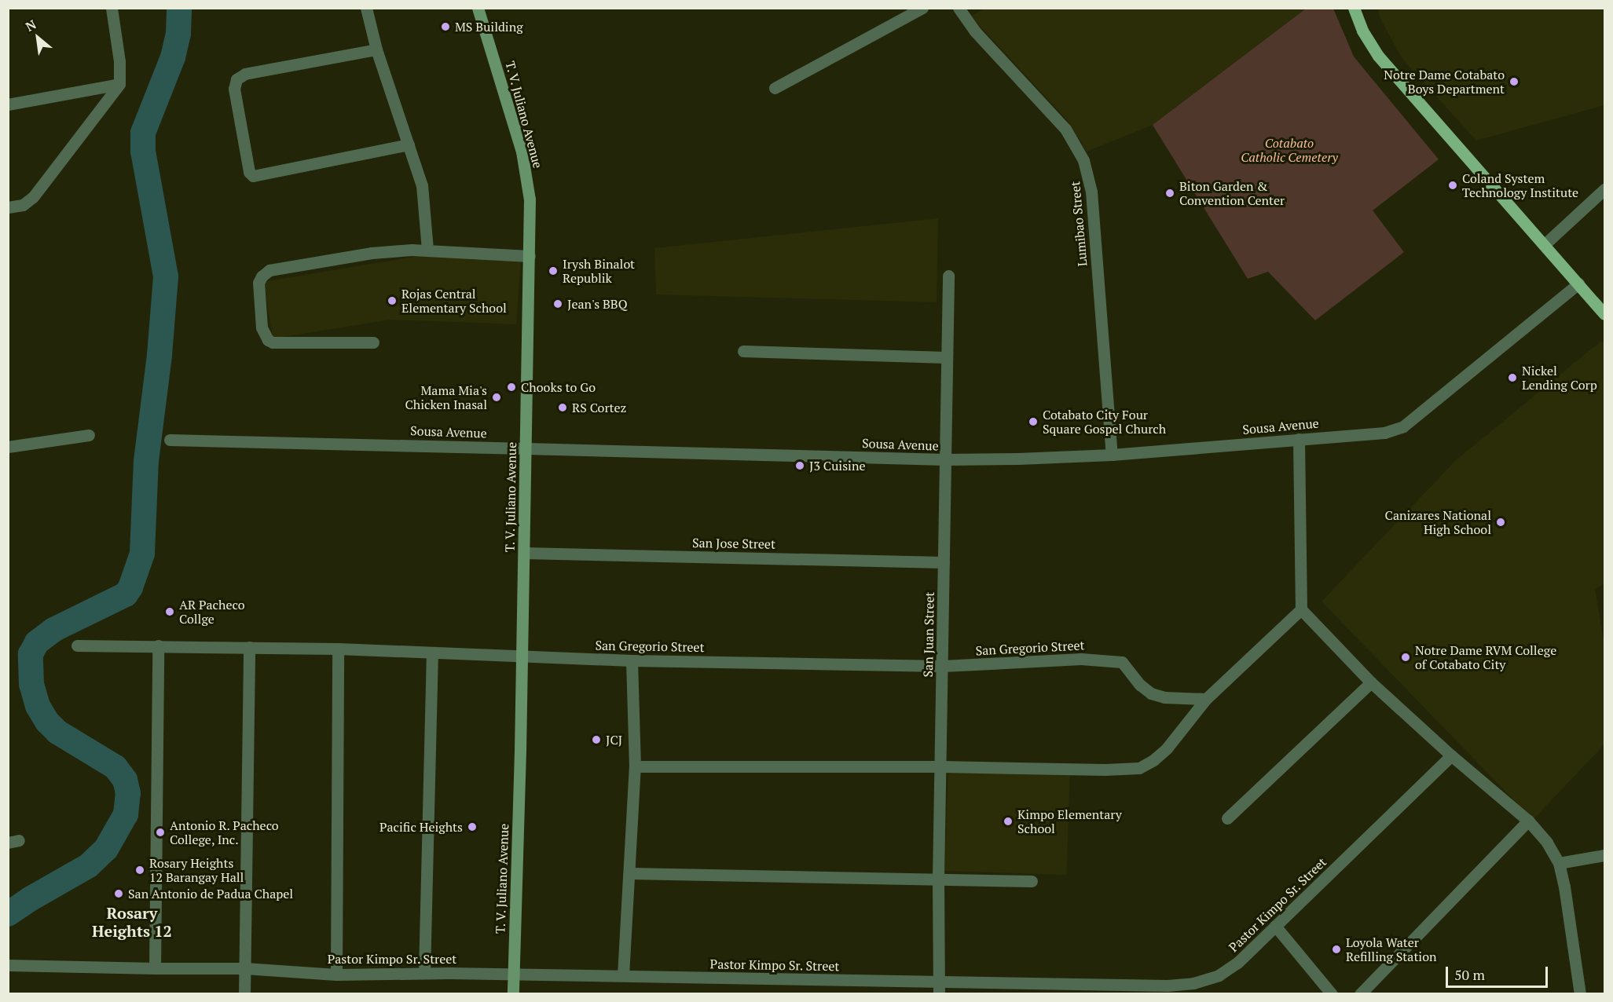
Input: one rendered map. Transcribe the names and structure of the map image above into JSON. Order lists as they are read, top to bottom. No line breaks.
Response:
{"streets":{"main road":["T. V. Juliano Avenue"],"street":["Lumibao Street","Sousa Avenue","San Jose Street","San Juan Street","San Gregorio Street","Pastor Kimpo Sr. Street"]},"crossings":[["T. V. Juliano Avenue","Sousa Avenue"],["T. V. Juliano Avenue","San Jose Street"],["T. V. Juliano Avenue","San Gregorio Street"],["T. V. Juliano Avenue","Pastor Kimpo Sr. Street"],["Lumibao Street","Sousa Avenue"],["Sousa Avenue","San Juan Street"],["San Jose Street","San Juan Street"],["San Juan Street","San Gregorio Street"],["San Juan Street","Pastor Kimpo Sr. Street"]],"districts":["Rosary Heights 12"],"parks":["Cotabato Catholic Cemetery"],"places":["MS Building","Notre Dame Cotabato Boys Department","Coland System Technology Institute","Biton Garden & Convention Center","Irysh Binalot Republik","Rojas Central Elementary School","Jean's BBQ","Nickel Lending Corp","Chooks to Go","Mama Mia's Chicken Inasal","RS Cortez","Cotabato City Four Square Gospel Church","J3 Cuisine","Canizares National High School","AR Pacheco Collge","Notre Dame RVM College of Cotabato City","JCJ","Kimpo Elementary School","Pacific Heights","Antonio R. Pacheco College, Inc.","Rosary Heights 12 Barangay Hall","San Antonio de Padua Chapel","Loyola Water Refilling Station"],"scale_bar":"50 m","north":"top left"}
